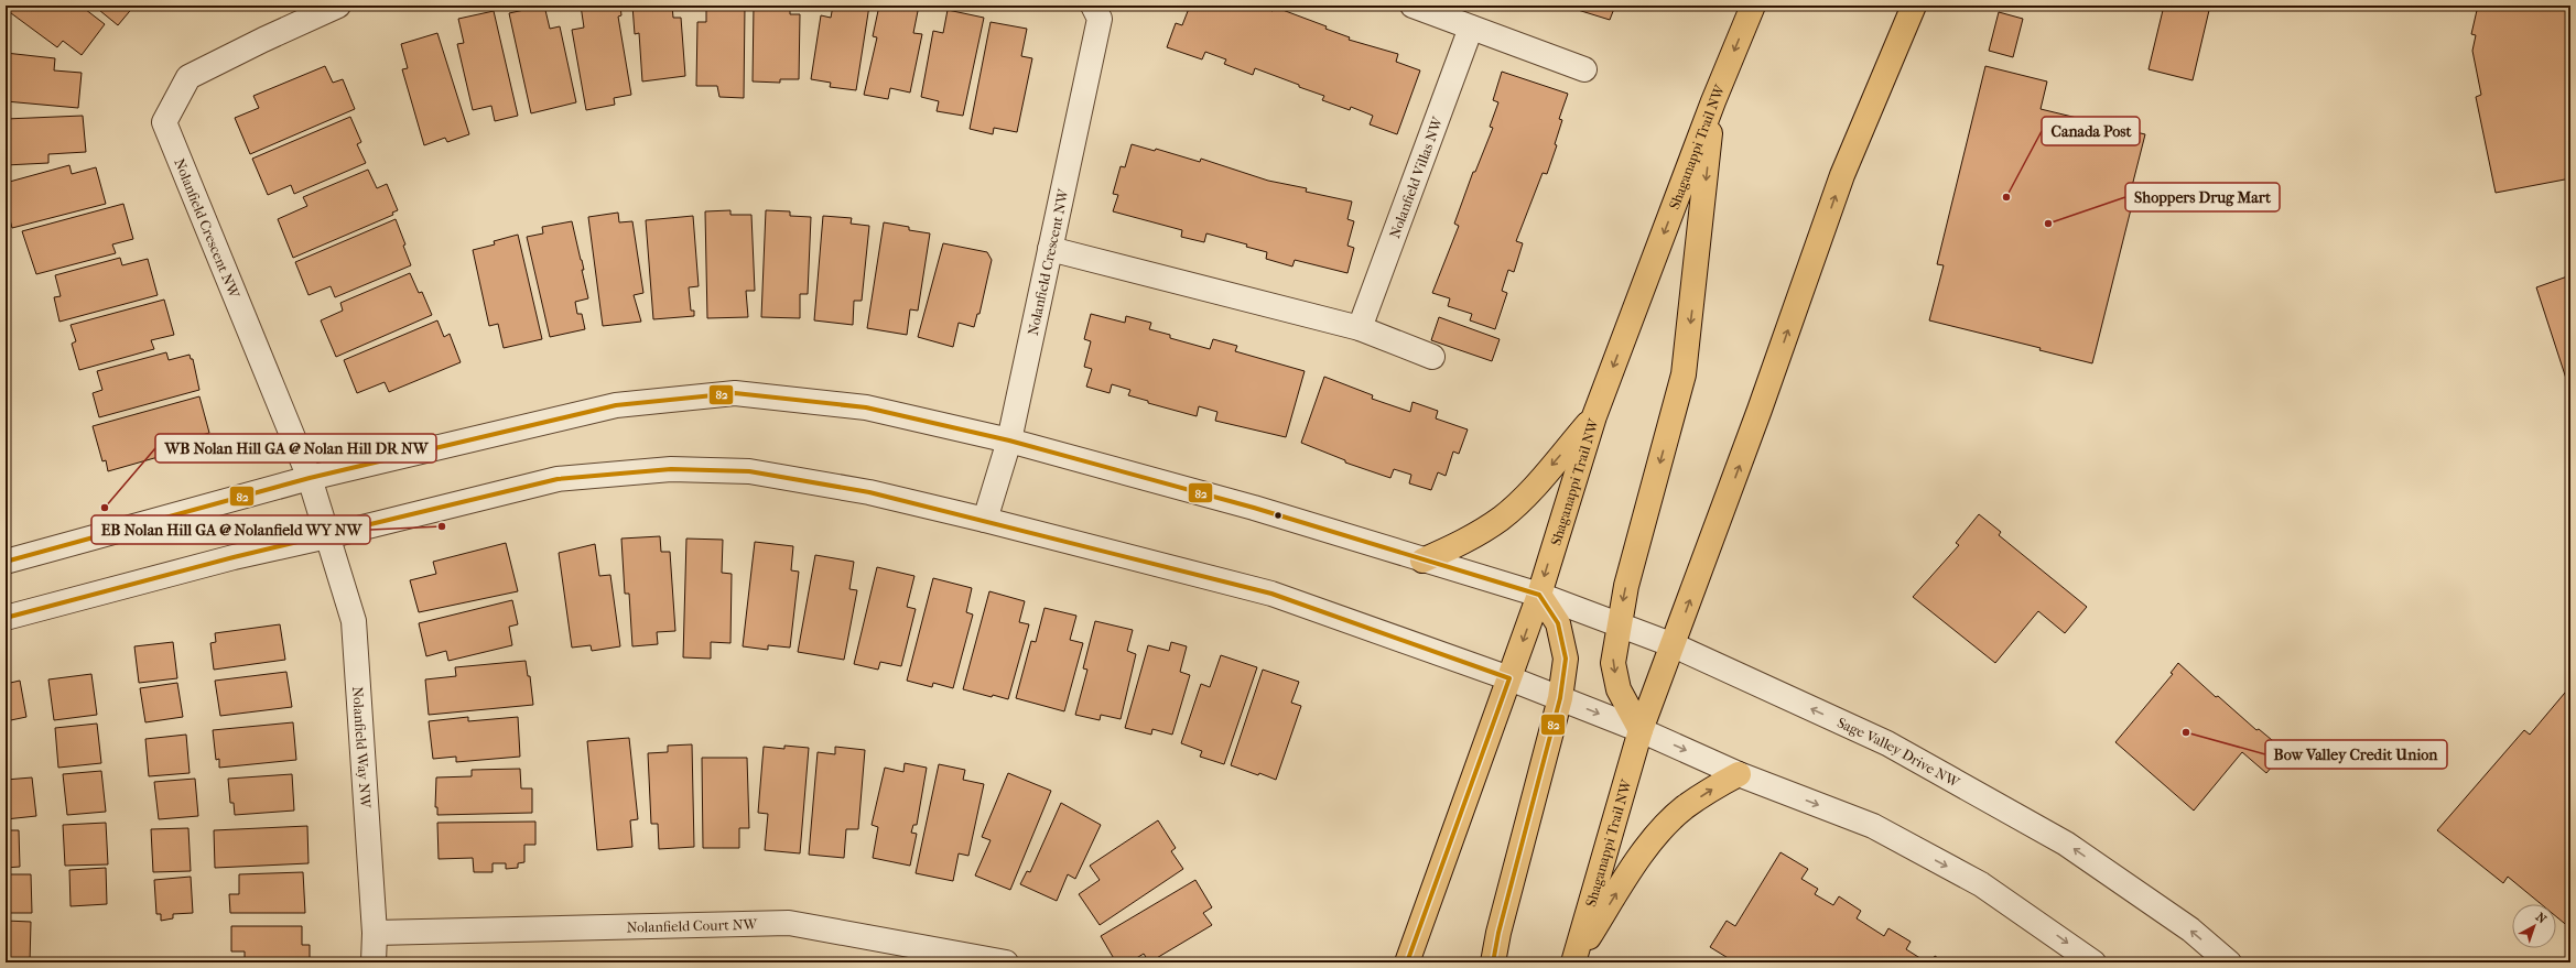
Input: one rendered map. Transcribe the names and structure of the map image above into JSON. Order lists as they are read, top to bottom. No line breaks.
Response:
{"streets":{"main road":["Shaganappi Trail NW"],"street":["Nolanfield Villas NW","Nolanfield Crescent NW","Nolanfield Way NW","Sage Valley Drive NW","Nolanfield Court NW"]},"crossings":[["Shaganappi Trail NW","Sage Valley Drive NW"],["Nolanfield Crescent NW","Nolanfield Way NW"],["Nolanfield Crescent NW","Sage Valley Drive NW"],["Nolanfield Way NW","Nolanfield Court NW"]],"places":["Canada Post","Shoppers Drug Mart","WB Nolan Hill GA @ Nolan Hill DR NW","EB Nolan Hill GA @ Nolanfield WY NW","Bow Valley Credit Union"],"lines":["transit line 82"],"north":"top right"}
